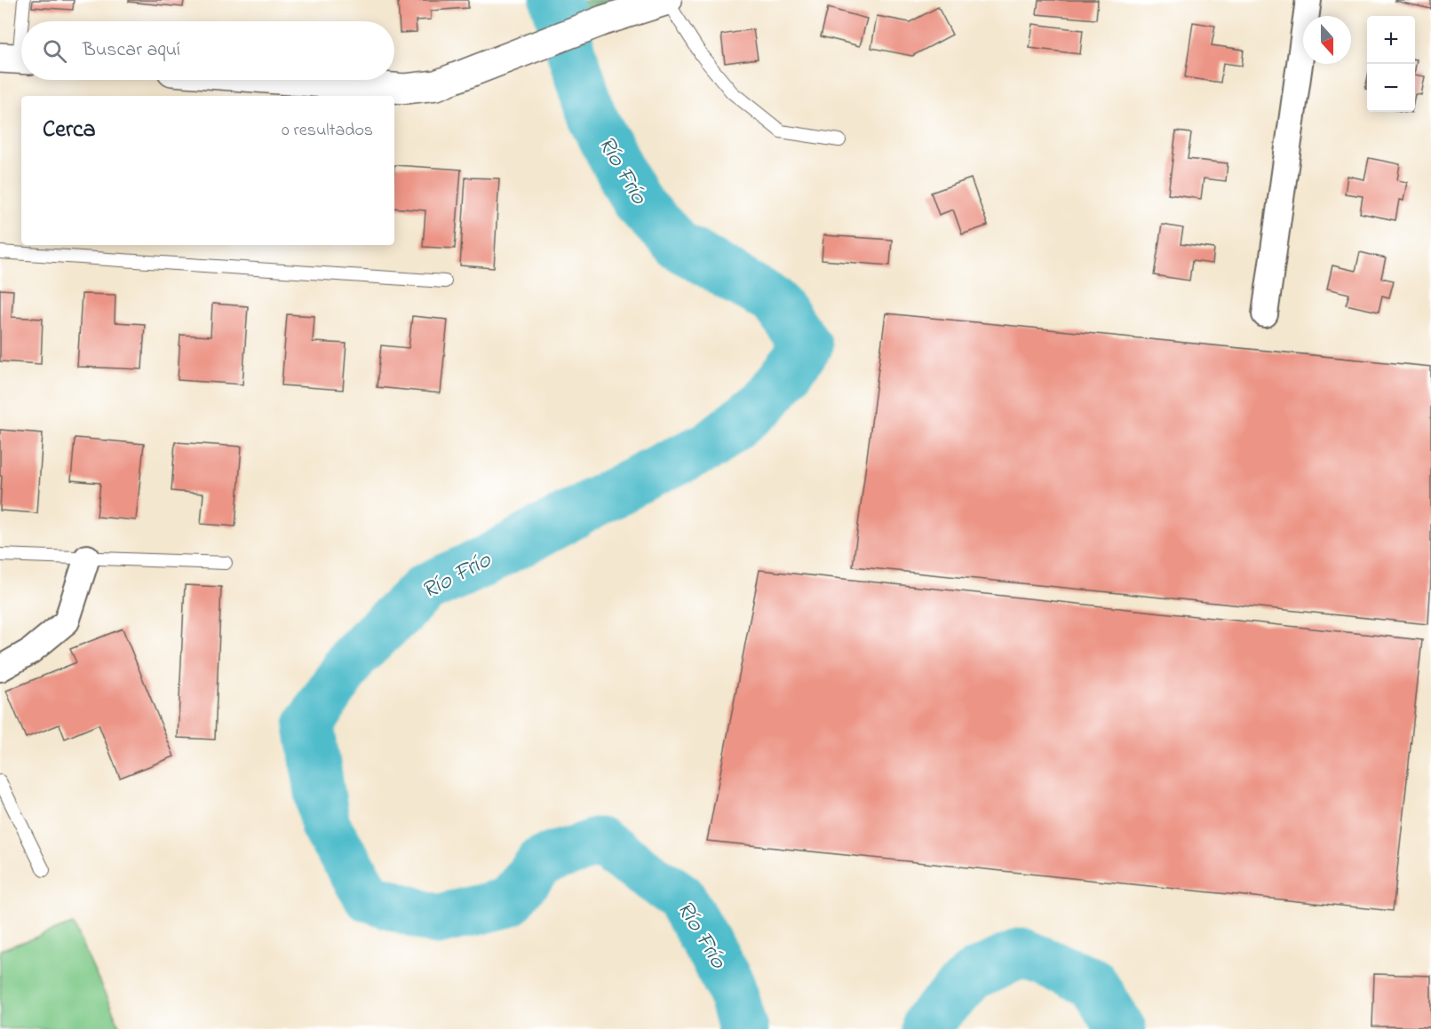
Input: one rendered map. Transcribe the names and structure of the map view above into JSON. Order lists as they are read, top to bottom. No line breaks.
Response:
{"water":["Río Frío"],"north":"bottom","page":{"map_buttons":["+","−"],"search":"Buscar aquí","heading":["Cerca","0 resultados"]}}
